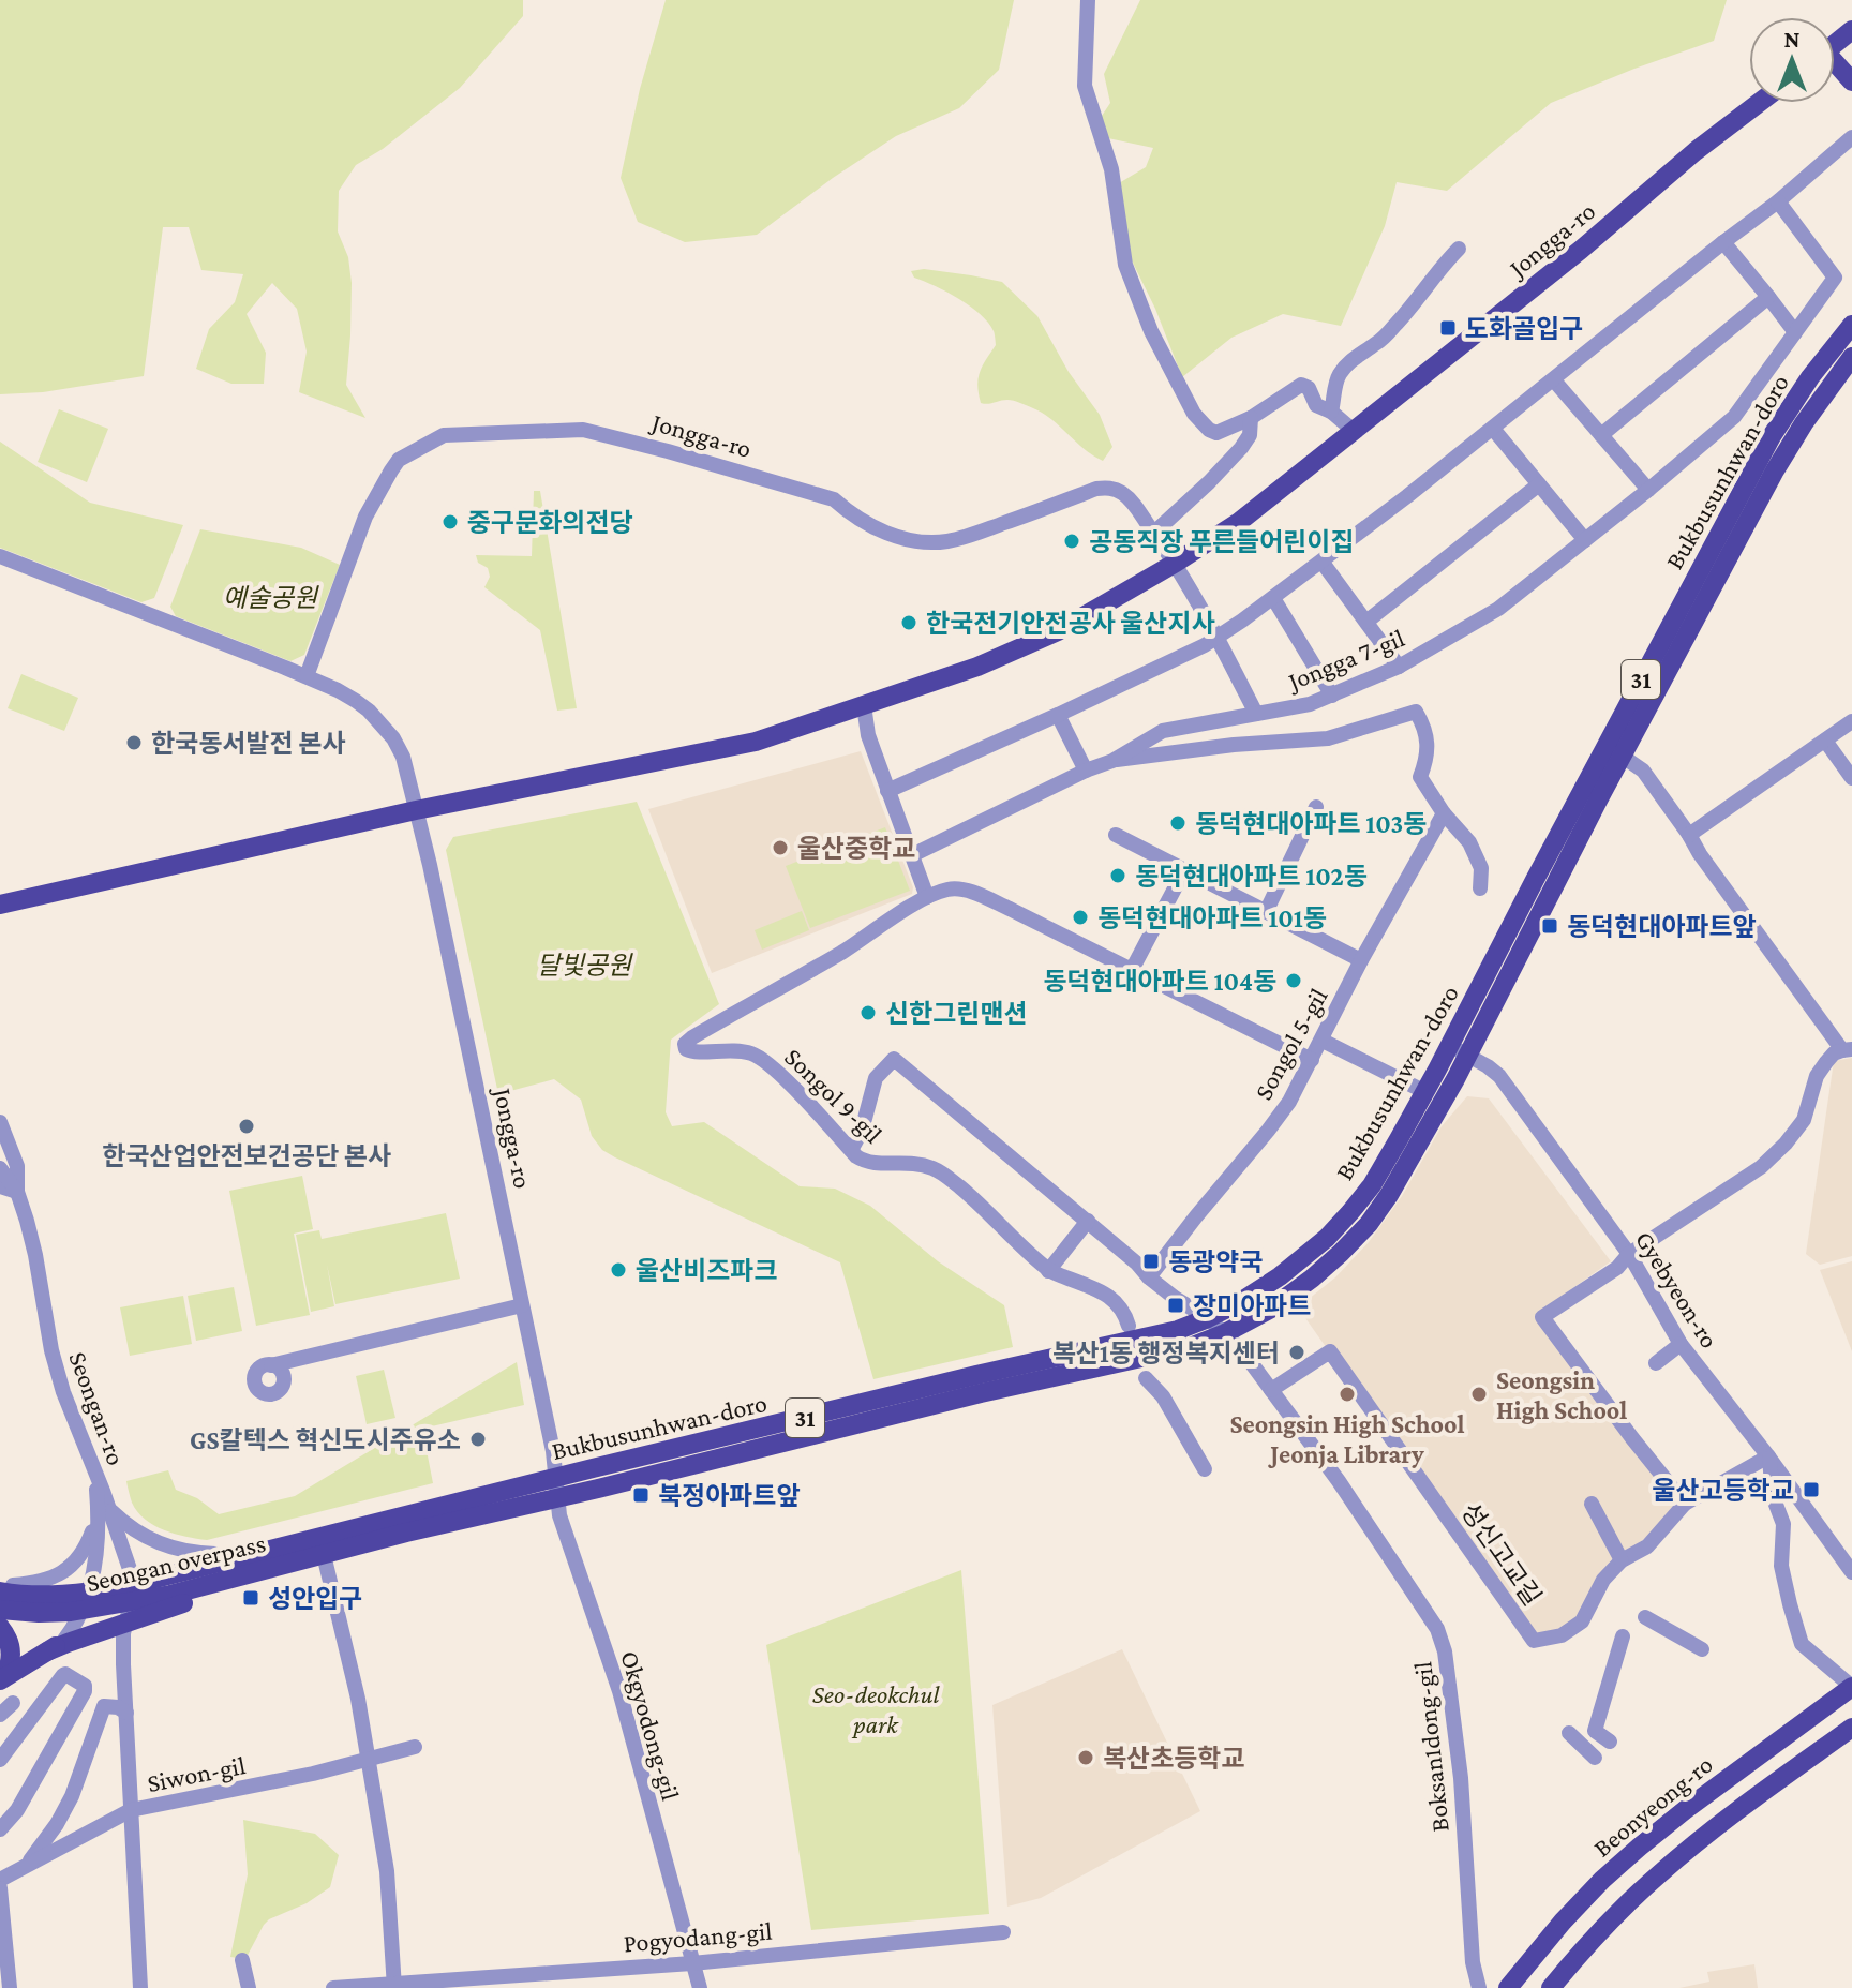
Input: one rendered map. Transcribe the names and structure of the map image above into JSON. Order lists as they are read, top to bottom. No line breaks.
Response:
{"streets":{"main road":["Jongga-ro","Bukbusunhwan-doro","31","Seongan overpass","Beonyeong-ro"],"street":["Jongga 7-gil","Songol 5-gil","Songol 9-gil","Gyebyeon-ro","Seongan-ro","성신고교길","Okgyodong-gil","Boksan1dong-gil","Siwon-gil","Pogyodang-gil"]},"crossings":[["Jongga-ro","Bukbusunhwan-doro"],["Jongga-ro","Okgyodong-gil"],["Bukbusunhwan-doro","Gyebyeon-ro"],["Bukbusunhwan-doro","Seongan overpass"],["Bukbusunhwan-doro","Okgyodong-gil"],["Bukbusunhwan-doro","Boksan1dong-gil"],["Songol 5-gil","Boksan1dong-gil"],["Songol 9-gil","Boksan1dong-gil"],["Gyebyeon-ro","성신고교길"],["성신고교길","Boksan1dong-gil"],["Okgyodong-gil","Pogyodang-gil"]],"parks":["예술공원","달빛공원","Seo-deokchul park"],"places":{"transit":["도화골입구","동덕현대아파트앞","동광약국","장미아파트","울산고등학교","북정아파트앞","성안입구"],"other":["중구문화의전당","공동직장 푸른들어린이집","한국전기안전공사 울산지사","한국동서발전 본사","동덕현대아파트 103동","울산중학교","동덕현대아파트 102동","동덕현대아파트 101동","동덕현대아파트 104동","신한그린맨션","한국산업안전보건공단 본사","울산비즈파크","복산1동 행정복지센터","Seongsin High School Jeonja Library","Seongsin High School","GS칼텍스 혁신도시주유소","복산초등학교"]},"north":"top"}
